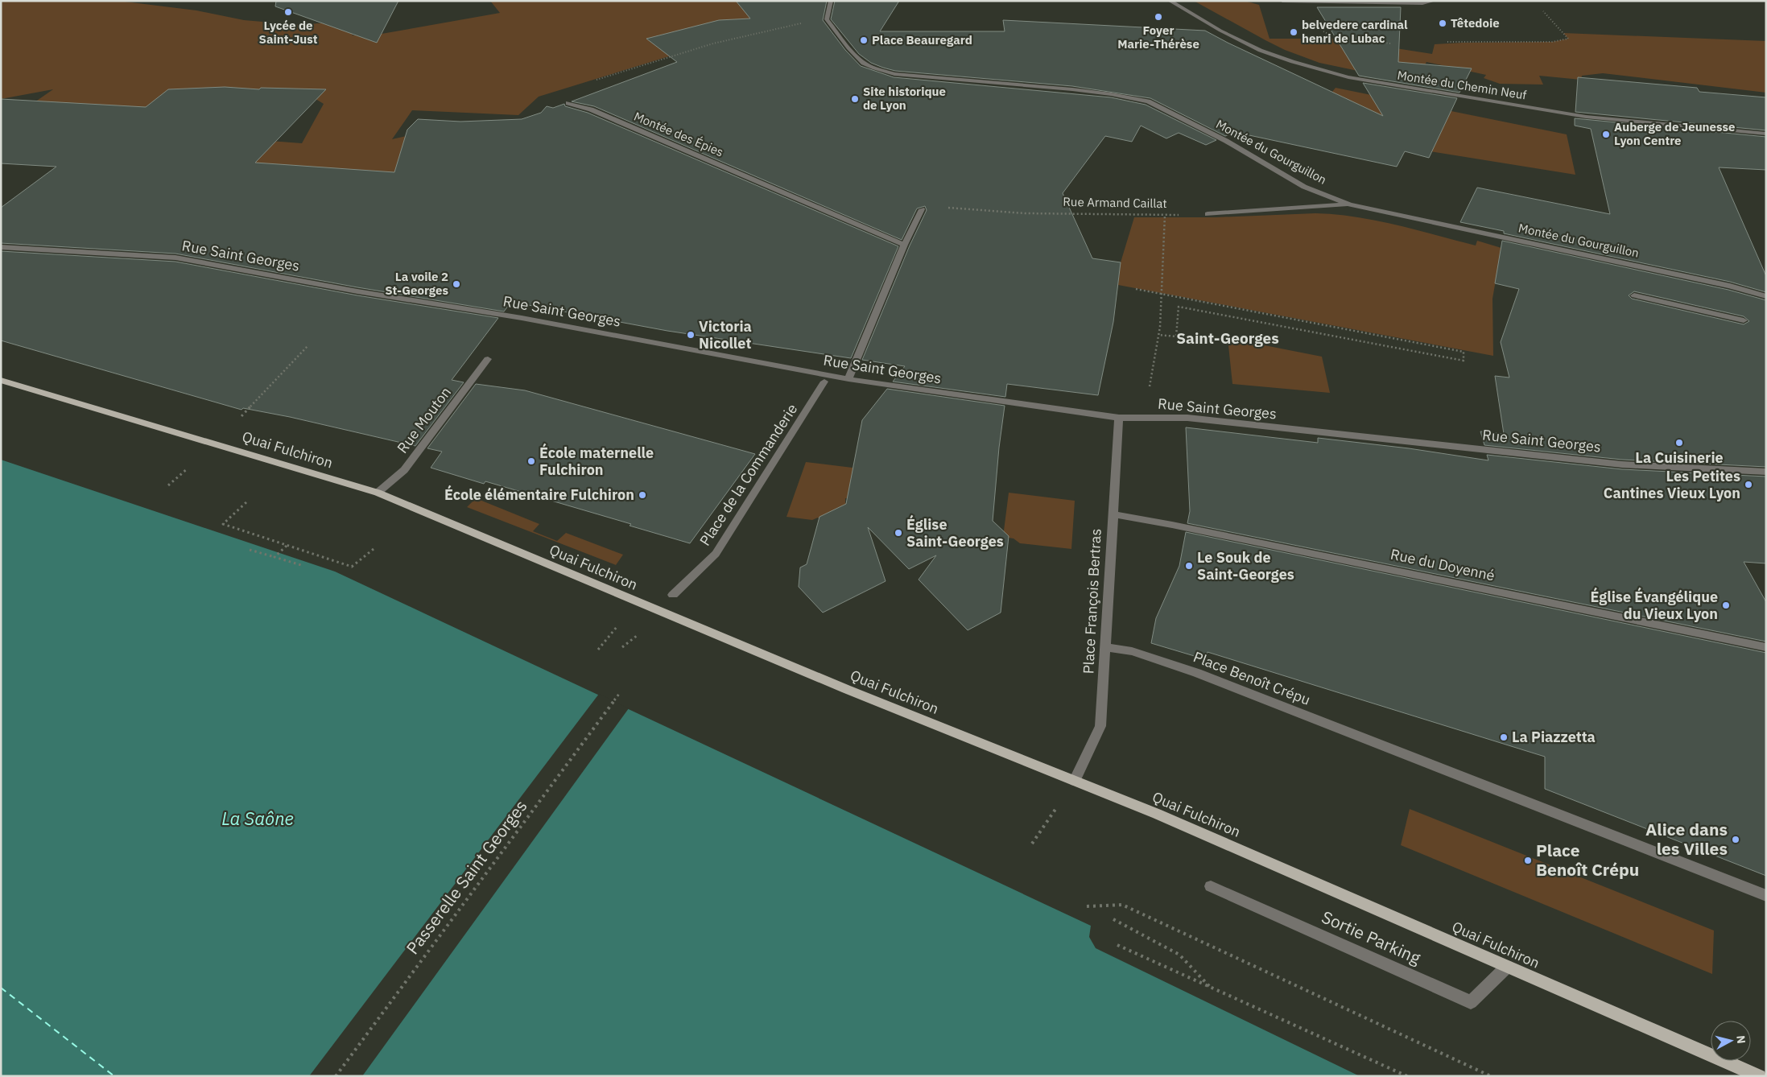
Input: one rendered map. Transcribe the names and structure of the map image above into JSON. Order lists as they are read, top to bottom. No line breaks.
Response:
{"streets":{"main road":["Quai Fulchiron"],"street":["Montée du Chemin Neuf","Montée des Épies","Montée du Gourguillon","Rue Saint Georges","Rue Mouton","Place de la Commanderie","Rue du Doyenné","Place François Bertras","Place Benoît Crépu","Sortie Parking"],"path":["Rue Armand Caillat","Passerelle Saint Georges"]},"crossings":[["Rue Saint Georges","Place François Bertras"],["Rue Mouton","Quai Fulchiron"],["Quai Fulchiron","Place François Bertras"],["Quai Fulchiron","Sortie Parking"],["Rue du Doyenné","Place François Bertras"],["Place François Bertras","Place Benoît Crépu"]],"districts":["Saint-Georges"],"water":["La Saône"],"places":["Lycée de Saint-Just","Foyer Marie-Thérèse","Têtedoie","belvedere cardinal henri de Lubac","Place Beauregard","Site historique de Lyon","Auberge de Jeunesse Lyon Centre","La voile 2 St-Georges","Victoria Nicollet","La Cuisinerie","École maternelle Fulchiron","Les Petites Cantines Vieux Lyon","École élémentaire Fulchiron","Église Saint-Georges","Le Souk de Saint-Georges","Église Évangélique du Vieux Lyon","La Piazzetta","Alice dans les Villes","Place Benoît Crépu"],"north":"right"}
